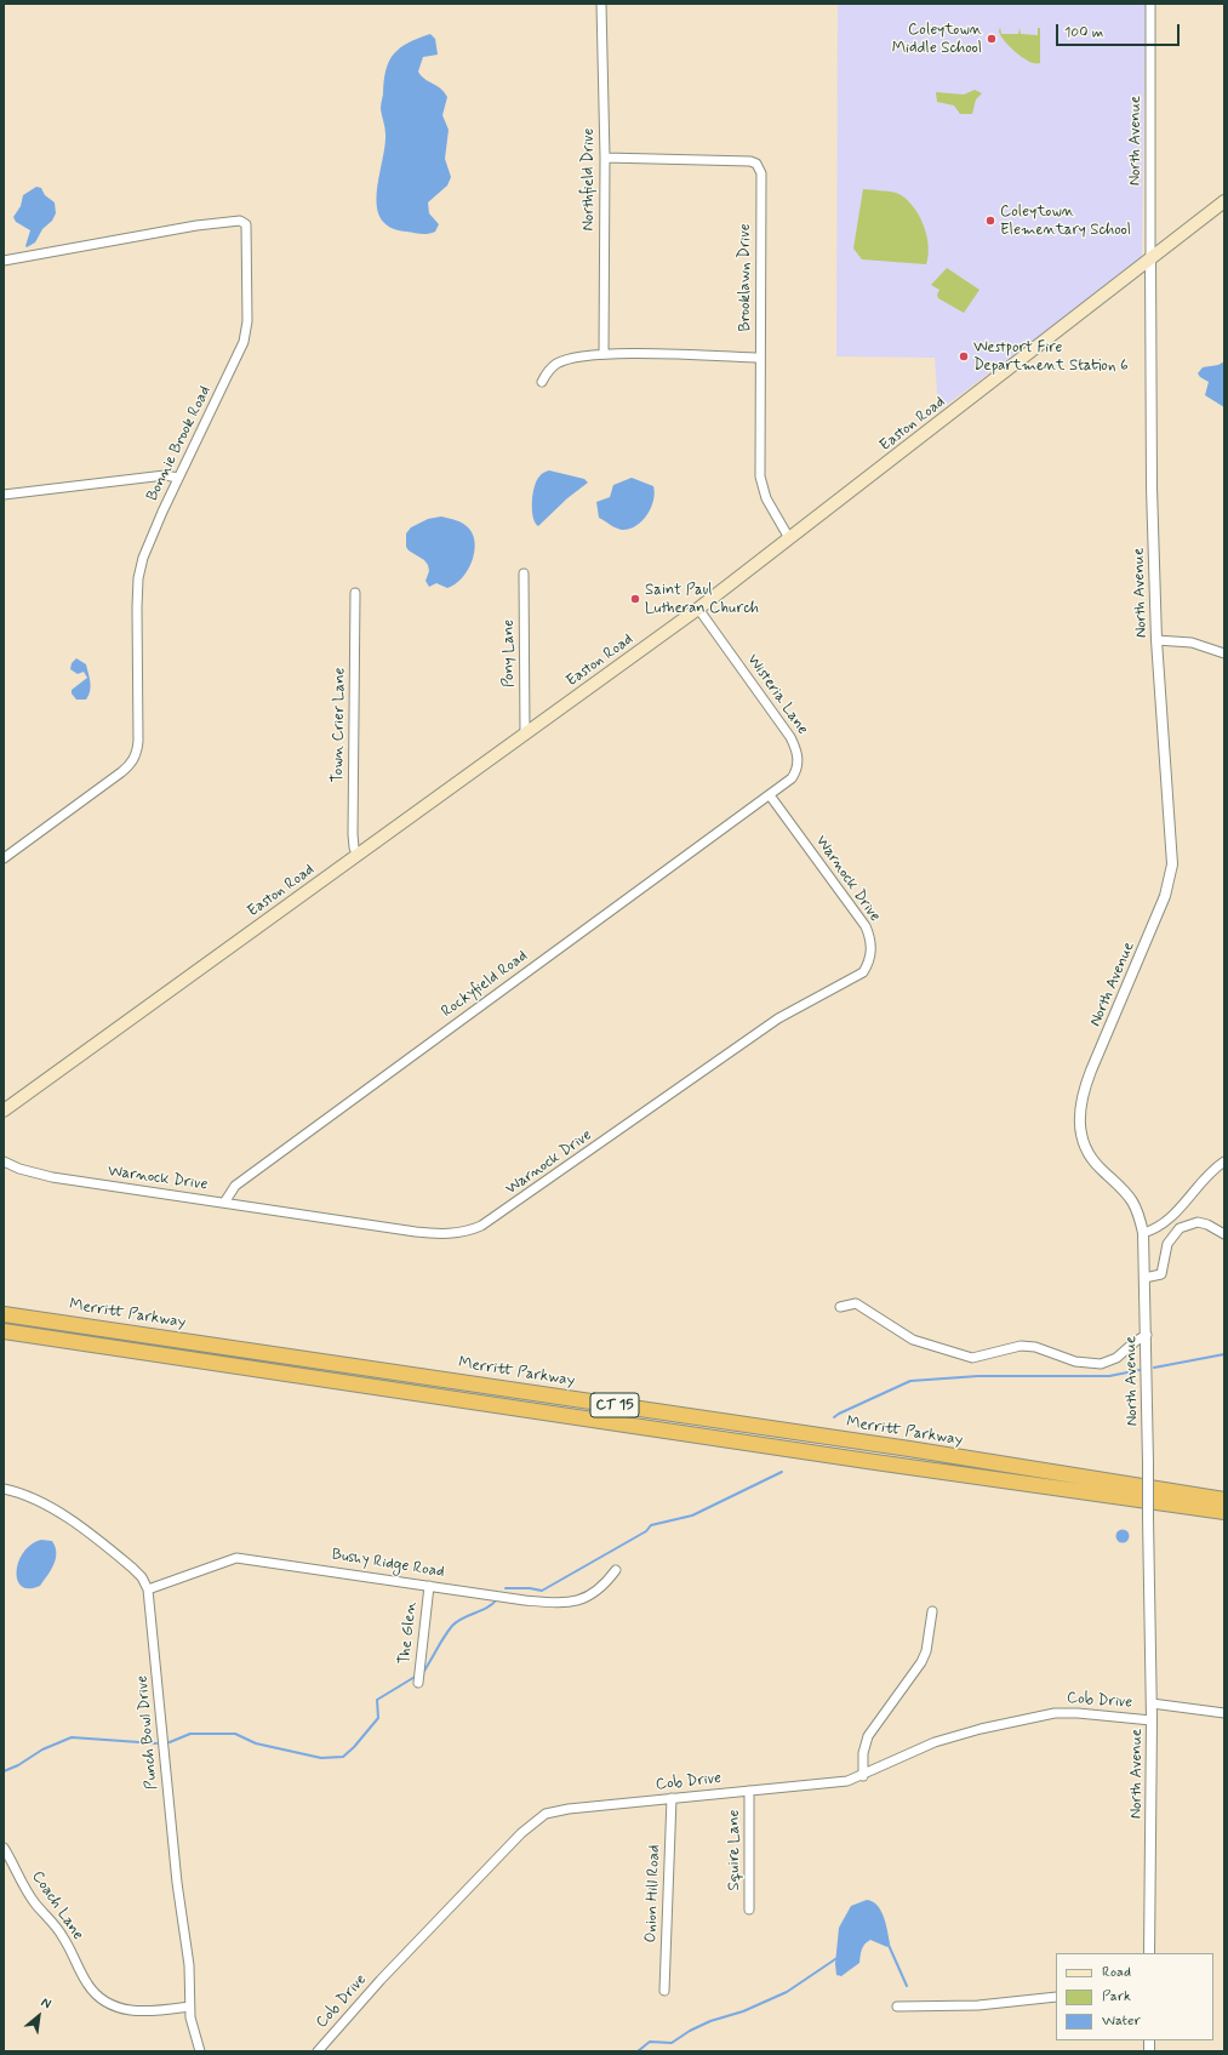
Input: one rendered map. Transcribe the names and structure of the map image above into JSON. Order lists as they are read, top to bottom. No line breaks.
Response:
{"streets":{"highway":["Merritt Parkway","CT 15"],"main road":["Easton Road"],"street":["North Avenue","Northfield Drive","Brooklawn Drive","Bonnie Brook Road","Pony Lane","Wisteria Lane","Town Crier Lane","Warnock Drive","Rockyfield Road","Bushy Ridge Road","The Glen","Cob Drive","Punch Bowl Drive","Squire Lane","Onion Hill Road","Coach Lane"]},"crossings":[["North Avenue","Easton Road"],["North Avenue","Cob Drive"],["Northfield Drive","Brooklawn Drive"],["Brooklawn Drive","Easton Road"],["Easton Road","Pony Lane"],["Easton Road","Wisteria Lane"],["Easton Road","Town Crier Lane"],["Wisteria Lane","Warnock Drive"],["Wisteria Lane","Rockyfield Road"],["Warnock Drive","Rockyfield Road"],["Bushy Ridge Road","The Glen"],["Bushy Ridge Road","Punch Bowl Drive"],["Cob Drive","Squire Lane"],["Cob Drive","Onion Hill Road"],["Punch Bowl Drive","Coach Lane"]],"places":["Coleytown Middle School","Coleytown Elementary School","Westport Fire Department Station 6","Saint Paul Lutheran Church"],"legend":["Road","Park","Water"],"scale_bar":"100 m","north":"top right"}
